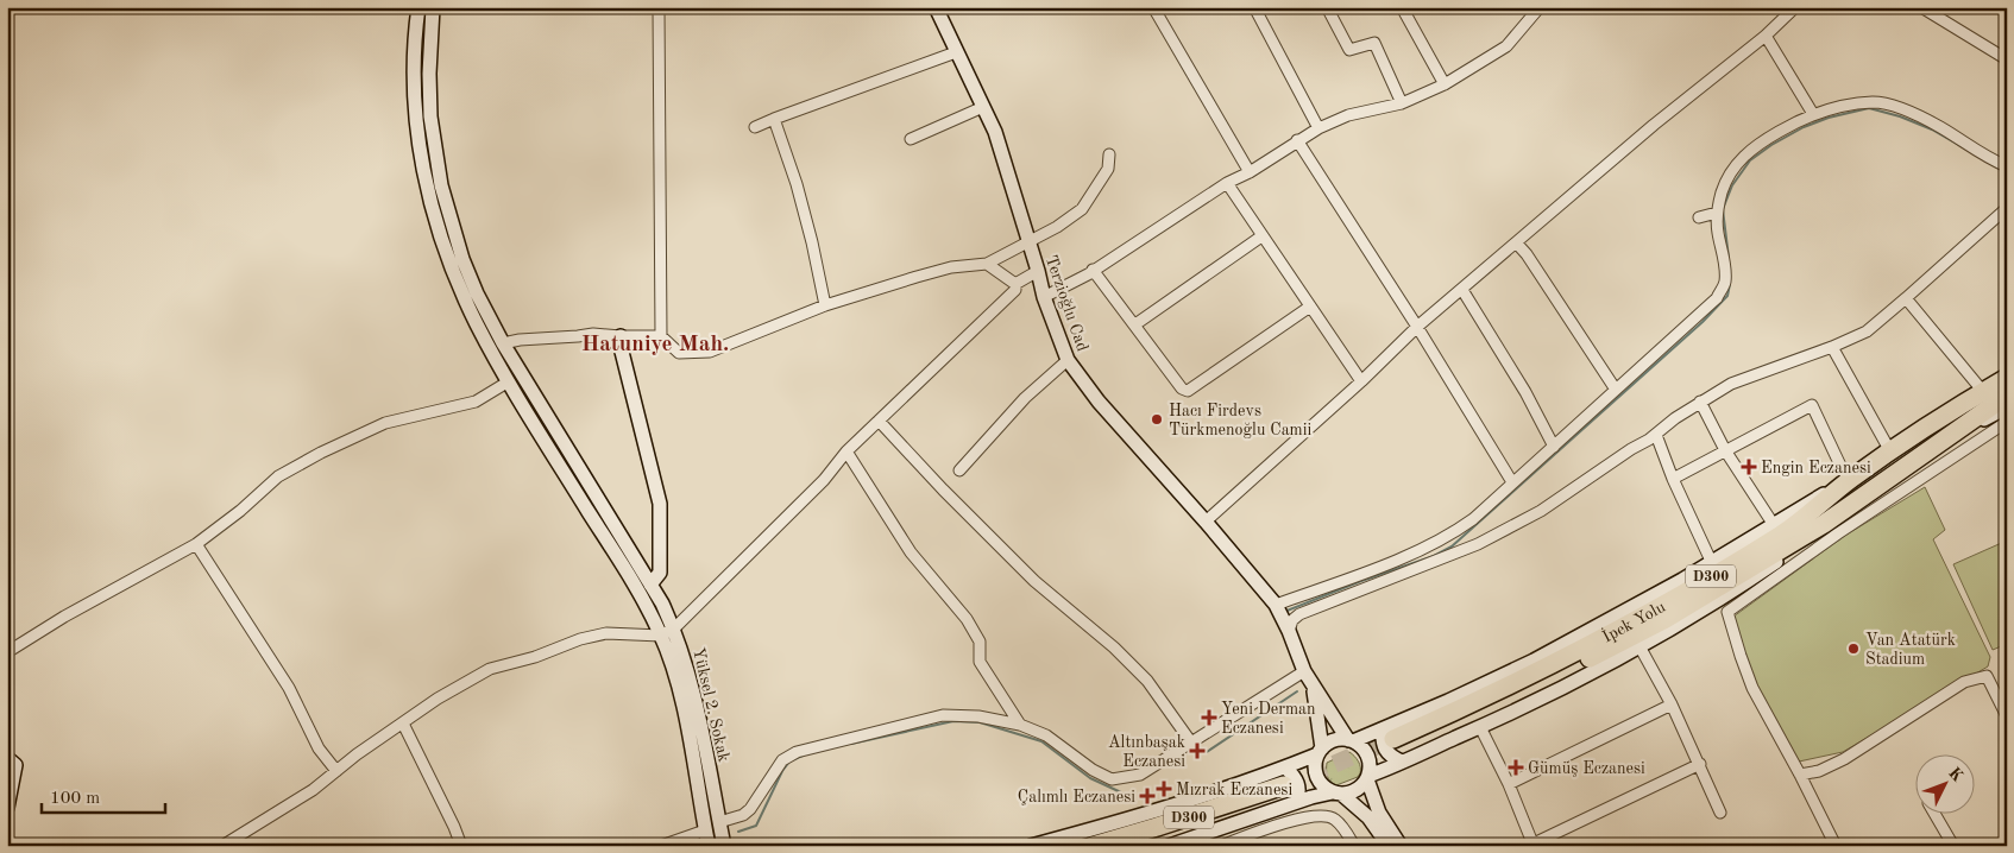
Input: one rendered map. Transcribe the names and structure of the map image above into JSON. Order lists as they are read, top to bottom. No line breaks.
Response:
{"streets":{"highway":["D300","İpek Yolu"],"street":["Terzioğlu Cad","Yüksel 2. Sokak"]},"districts":["Hatuniye Mah."],"places":{"other":["Hacı Firdevs Türkmenoğlu Camii","Van Atatürk Stadium"],"health":["Engin Eczanesi","Yeni Derman Eczanesi","Altınbaşak Eczanesi","Gümüş Eczanesi","Mızrak Eczanesi","Çalımlı Eczanesi"]},"scale_bar":"100 m","north":"top right"}
